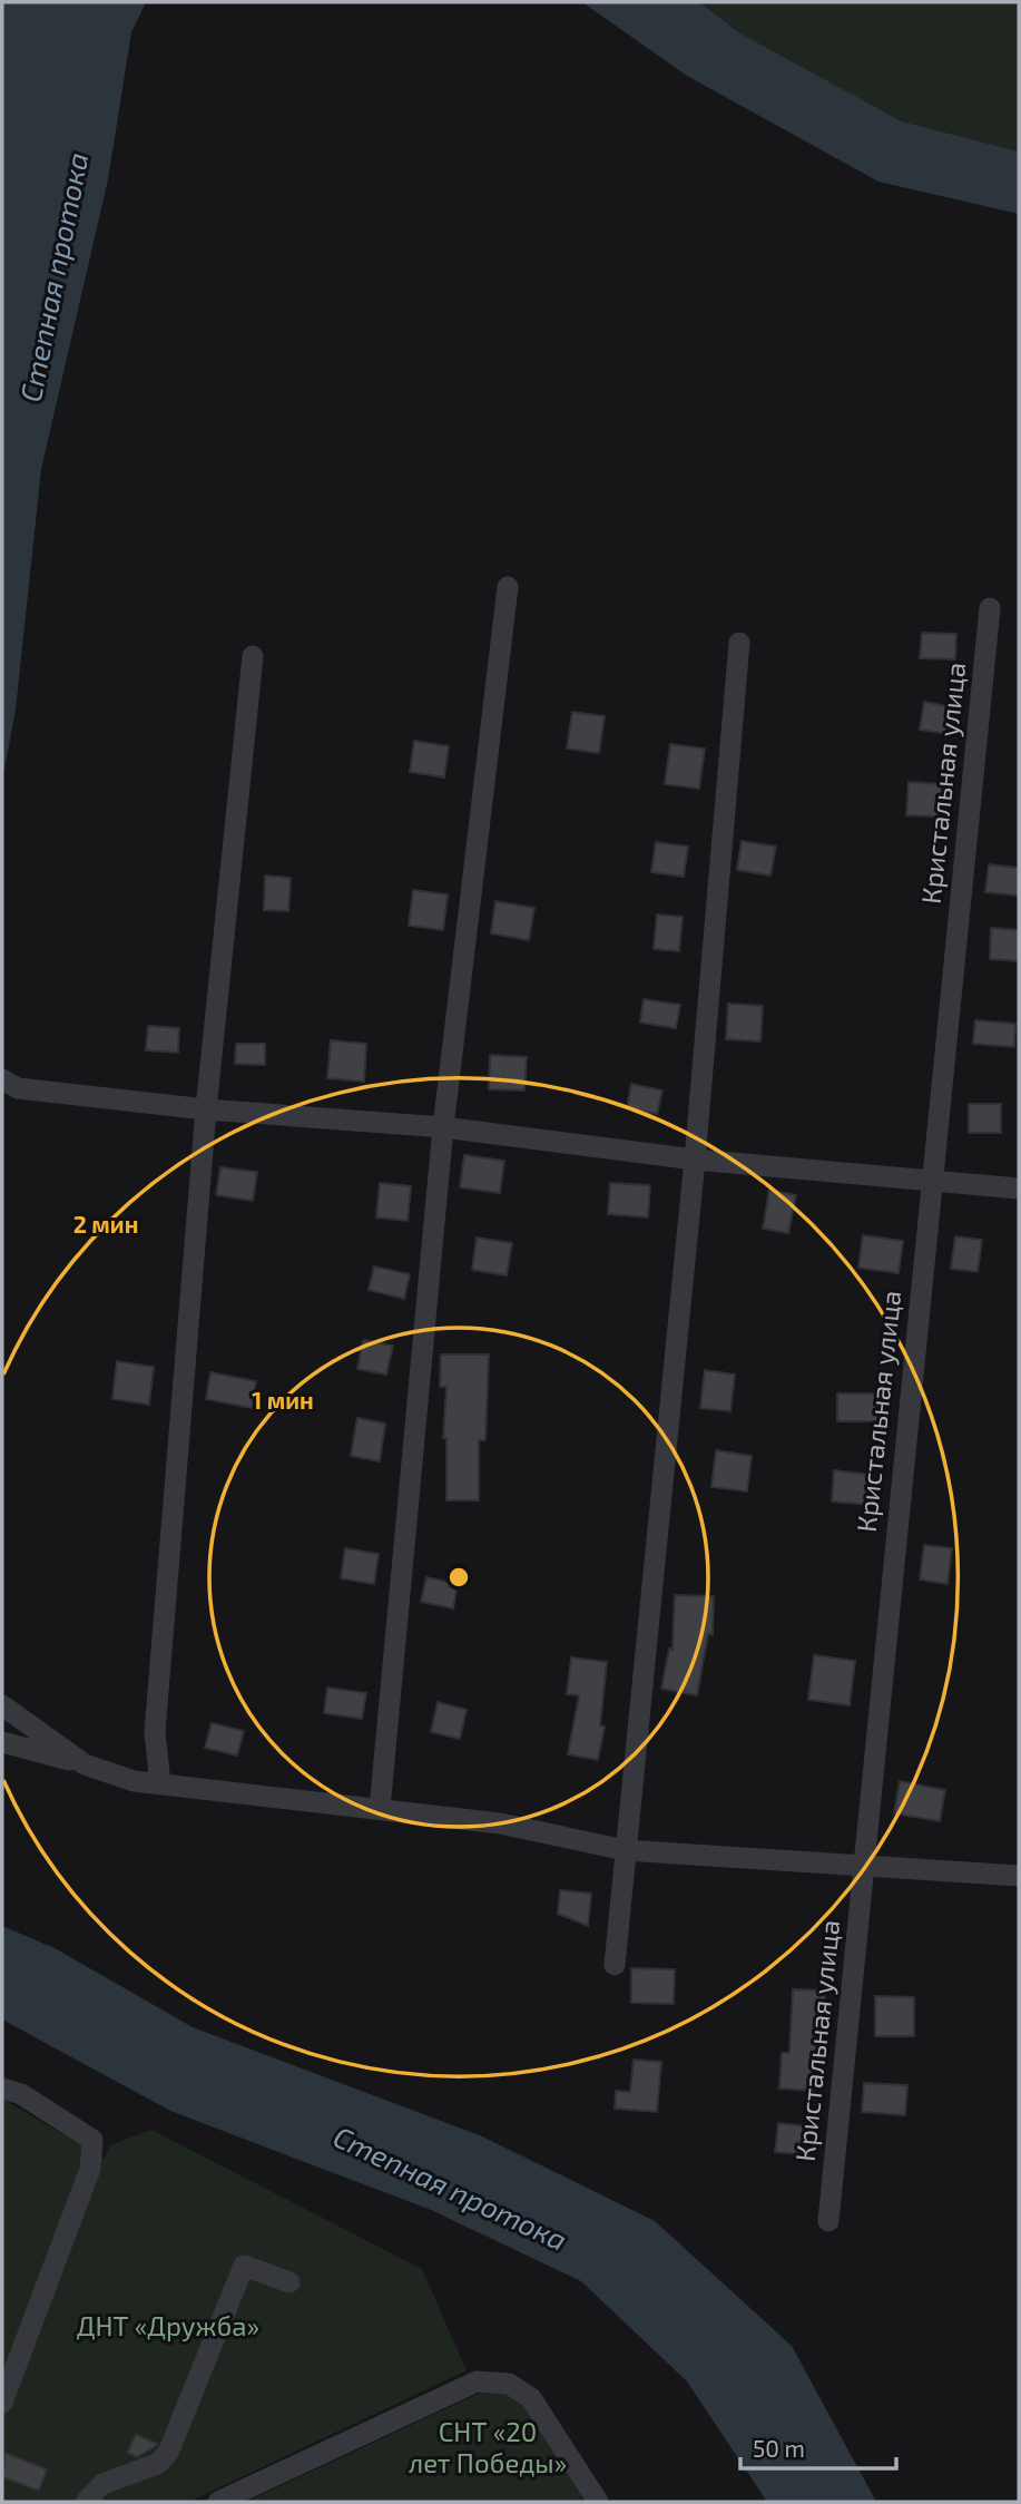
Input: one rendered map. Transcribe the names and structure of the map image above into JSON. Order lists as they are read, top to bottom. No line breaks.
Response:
{"streets":{"street":["Кристальная улица"]},"water":["Степная протока"],"parks":["ДНТ «Дружба»","СНТ «20 лет Победы»"],"scale_bar":"50 m","rings":["2 мин","1 мин"]}
